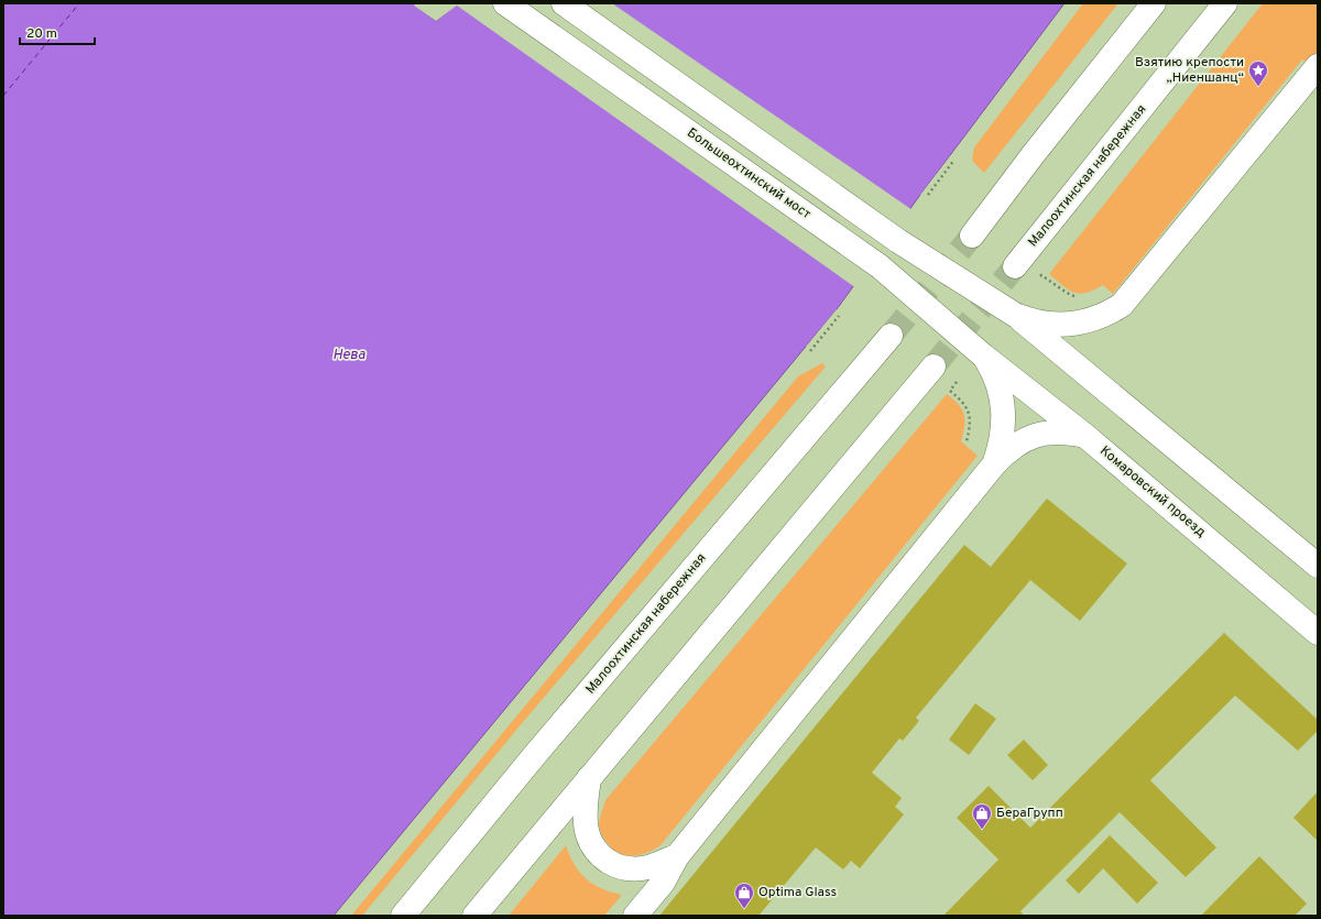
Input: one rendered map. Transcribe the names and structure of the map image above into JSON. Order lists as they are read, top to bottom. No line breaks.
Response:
{"streets":{"main road":["Большеохтинский мост","Малоохтинская набережная","Комаровский проезд"]},"crossings":[["Большеохтинский мост","Комаровский проезд"]],"water":["Нева"],"places":{"place":["Взятию крепости „Ниеншанц“"],"shop":["БераГрупп","Optima Glass"]},"scale_bar":"20 m"}
